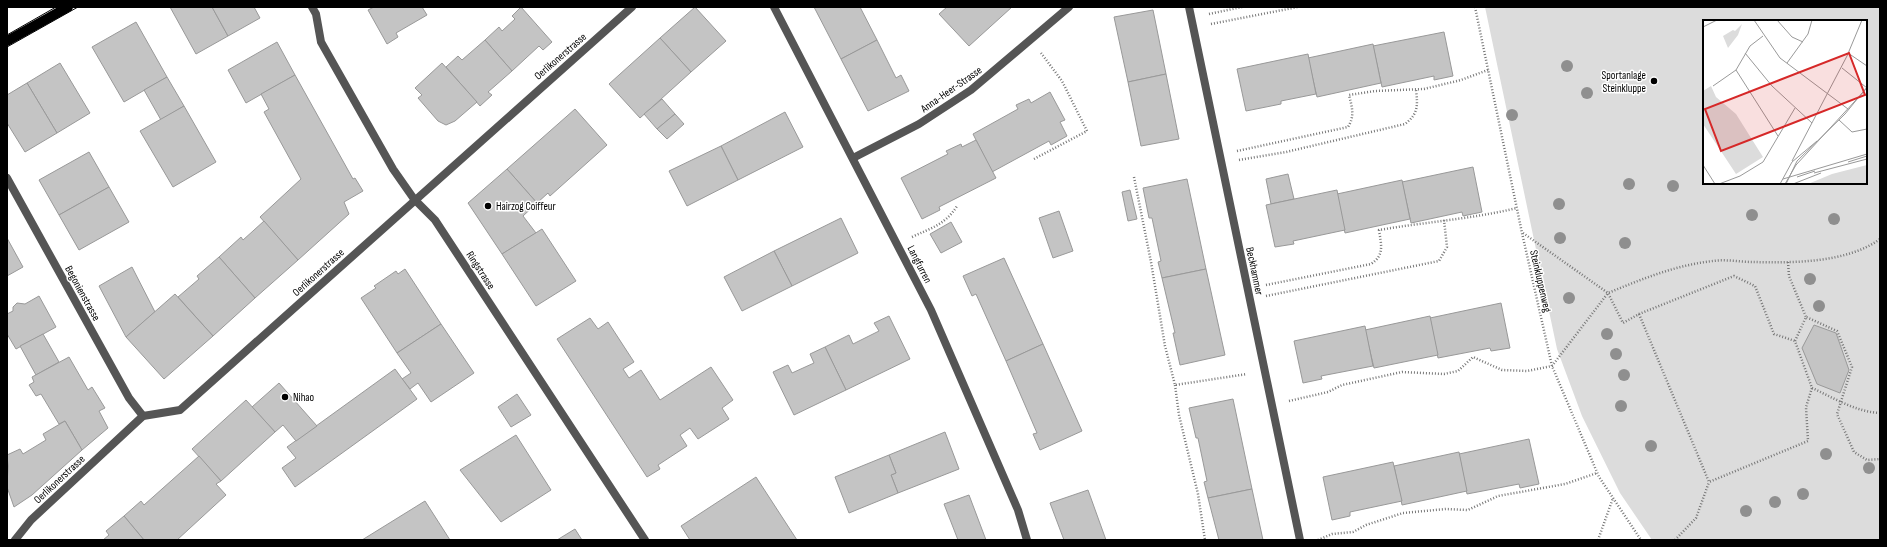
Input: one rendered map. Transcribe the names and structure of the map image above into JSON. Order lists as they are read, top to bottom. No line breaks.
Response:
{"streets":{"street":["Oerlikonerstrasse","Anna-Heer-Strasse","Langfurren","Ringstrasse","Beckhammer","Begonienstrasse"],"path":["Steinkluppenweg"]},"crossings":[["Oerlikonerstrasse","Ringstrasse"],["Oerlikonerstrasse","Begonienstrasse"],["Anna-Heer-Strasse","Langfurren"]],"places":["Sportanlage Steinkluppe","Hairzog Coiffeur","Nihao"]}
